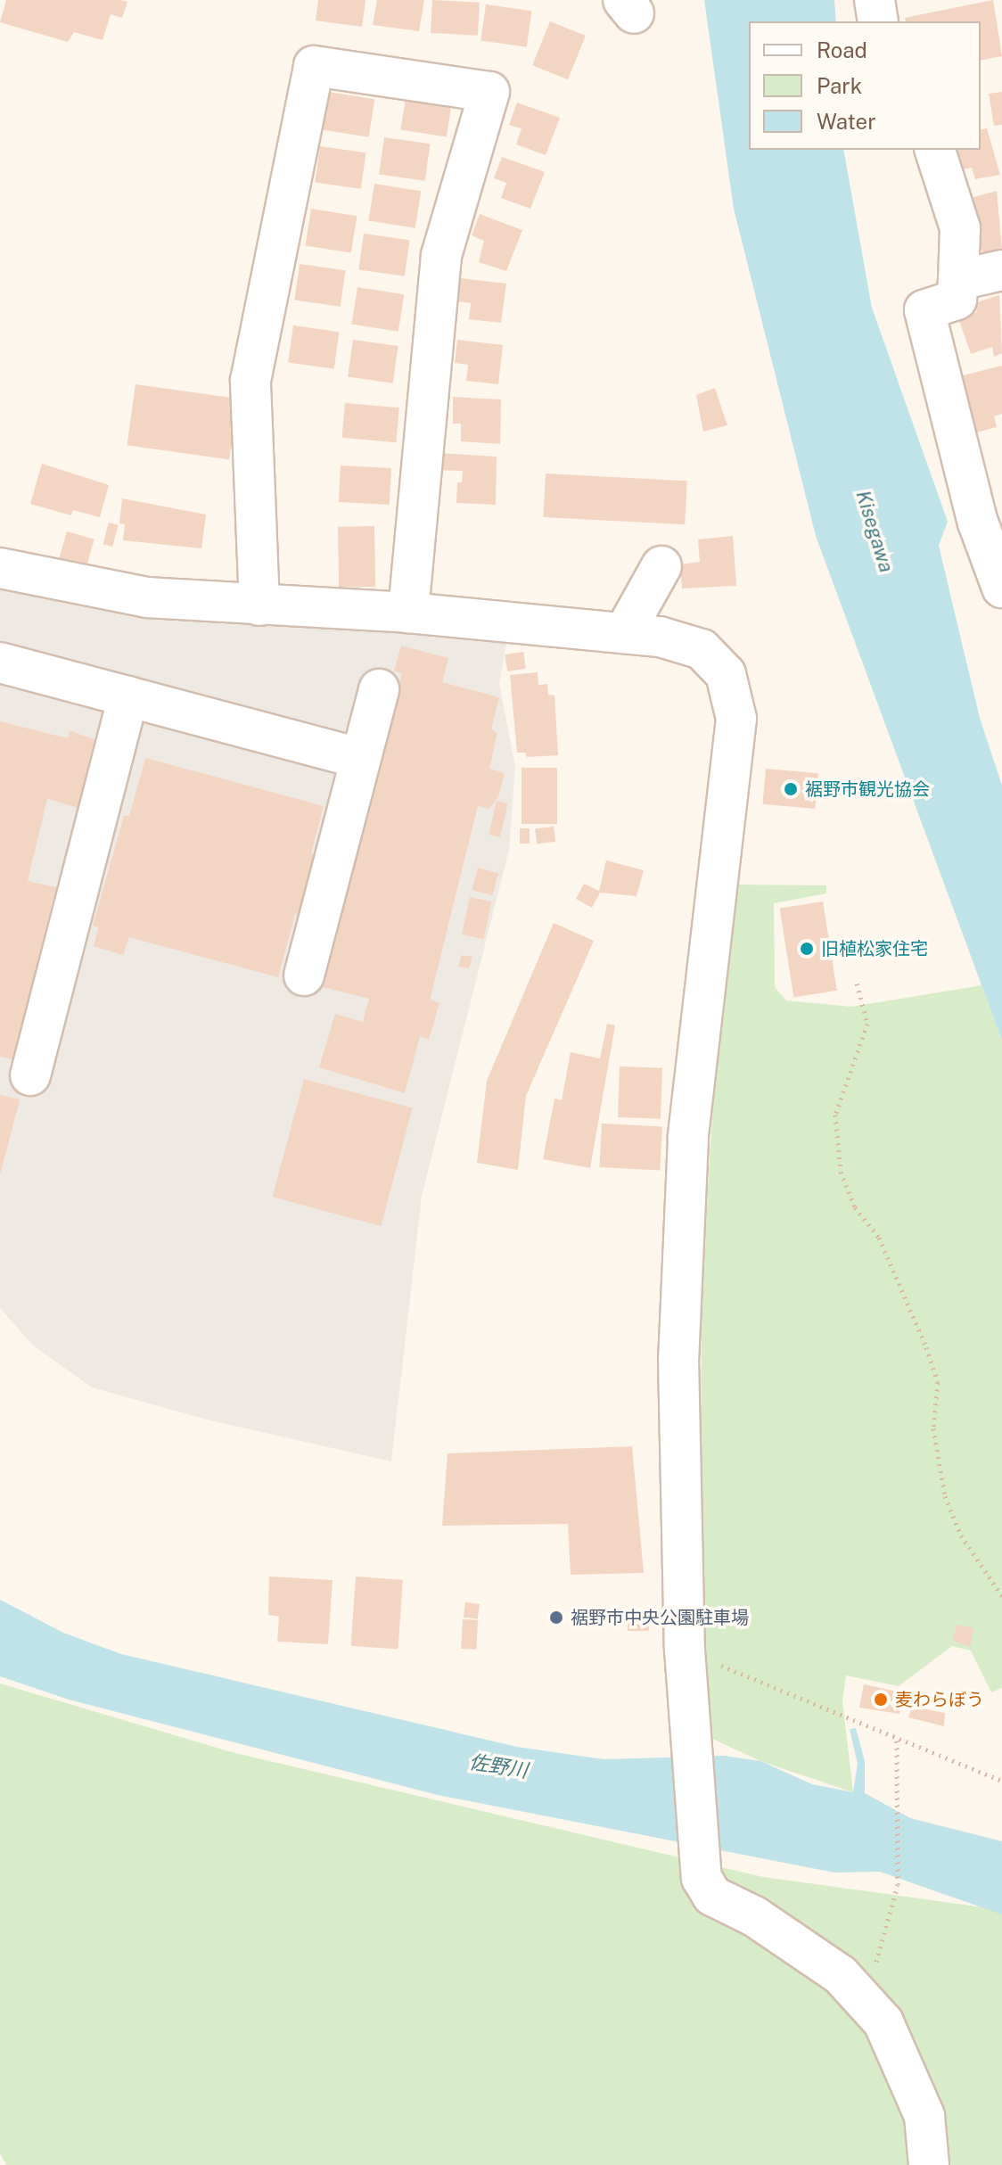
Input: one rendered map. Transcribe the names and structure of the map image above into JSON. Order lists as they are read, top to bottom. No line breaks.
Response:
{"water":["Kisegawa","佐野川"],"places":["裾野市観光協会","旧植松家住宅","裾野市中央公園駐車場","麦わらぼう"],"legend":["Road","Park","Water"]}
